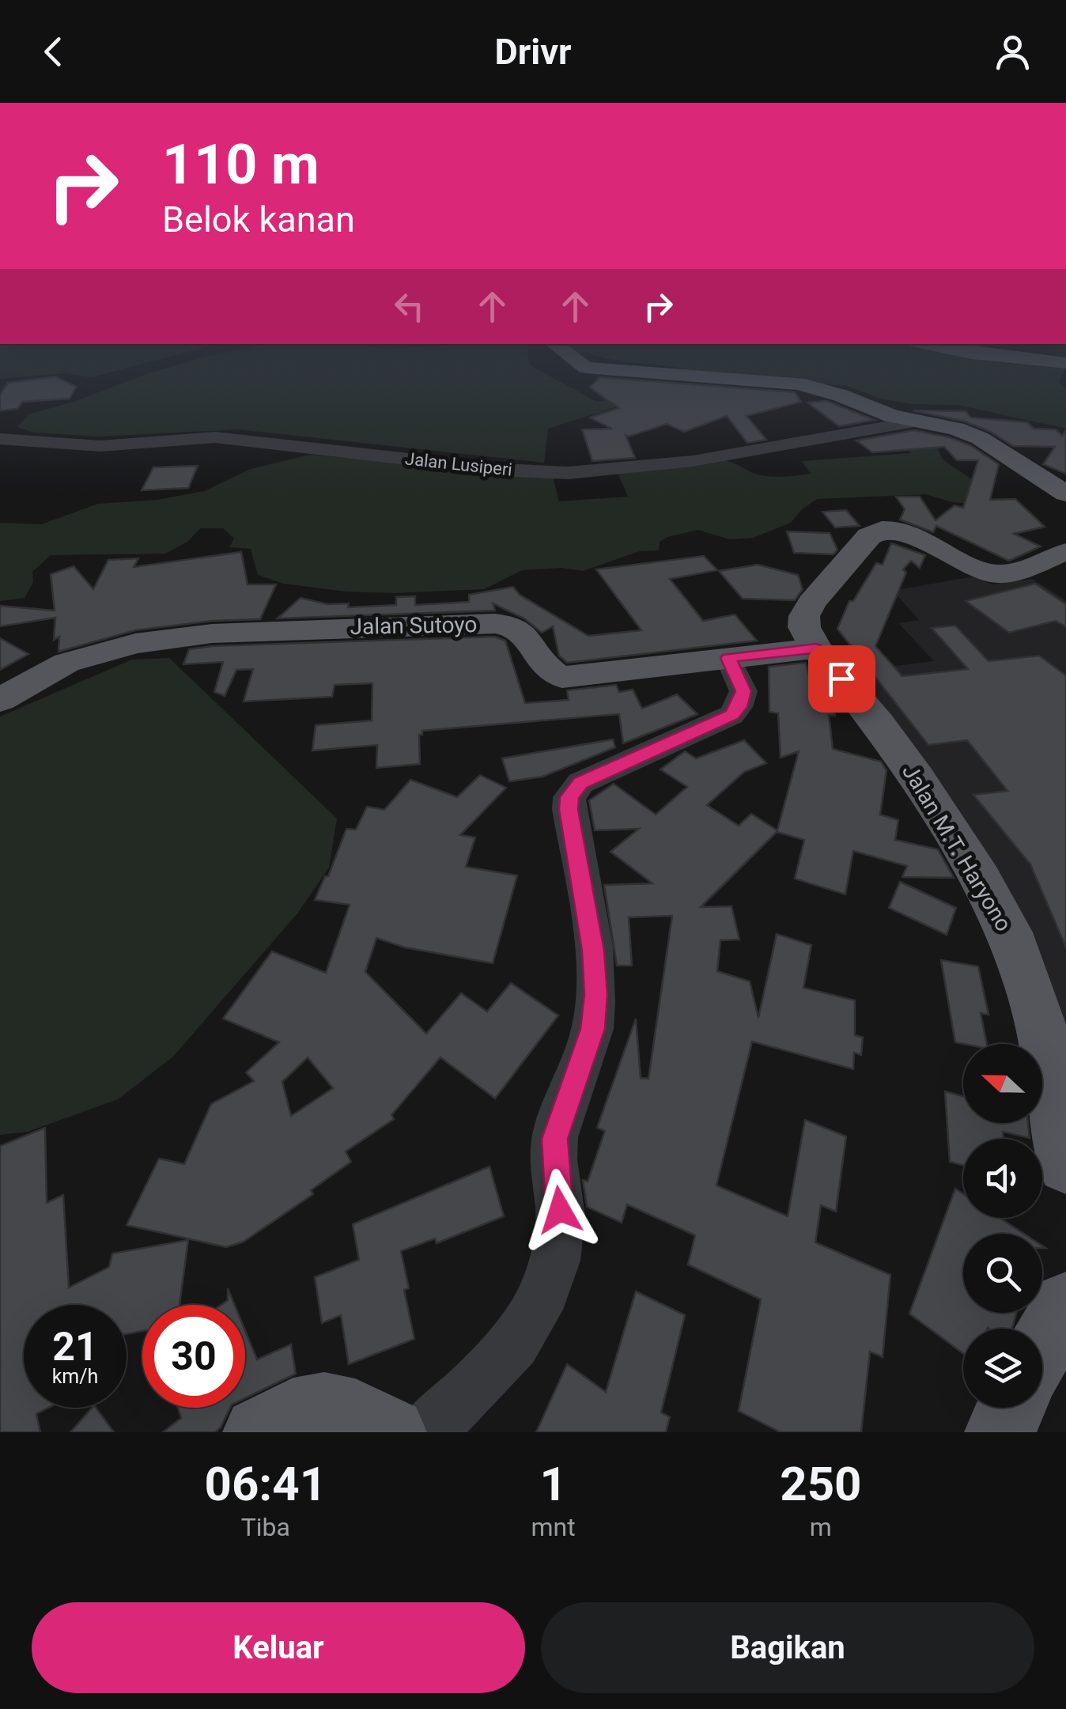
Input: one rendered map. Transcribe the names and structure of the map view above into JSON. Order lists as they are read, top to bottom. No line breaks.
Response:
{"streets":{"main road":["Jalan Sutoyo","Jalan M.T. Haryono"],"street":["Jalan Lusiperi"]},"crossings":[["Jalan Sutoyo","Jalan M.T. Haryono"]],"north":"left","page":{"header":"Drivr","turn":["110 m","Belok kanan"],"speed":"21 km/h","limit":"30","eta":["06:41","Tiba","1","mnt","250","m"],"buttons":["Keluar","Bagikan"]}}
